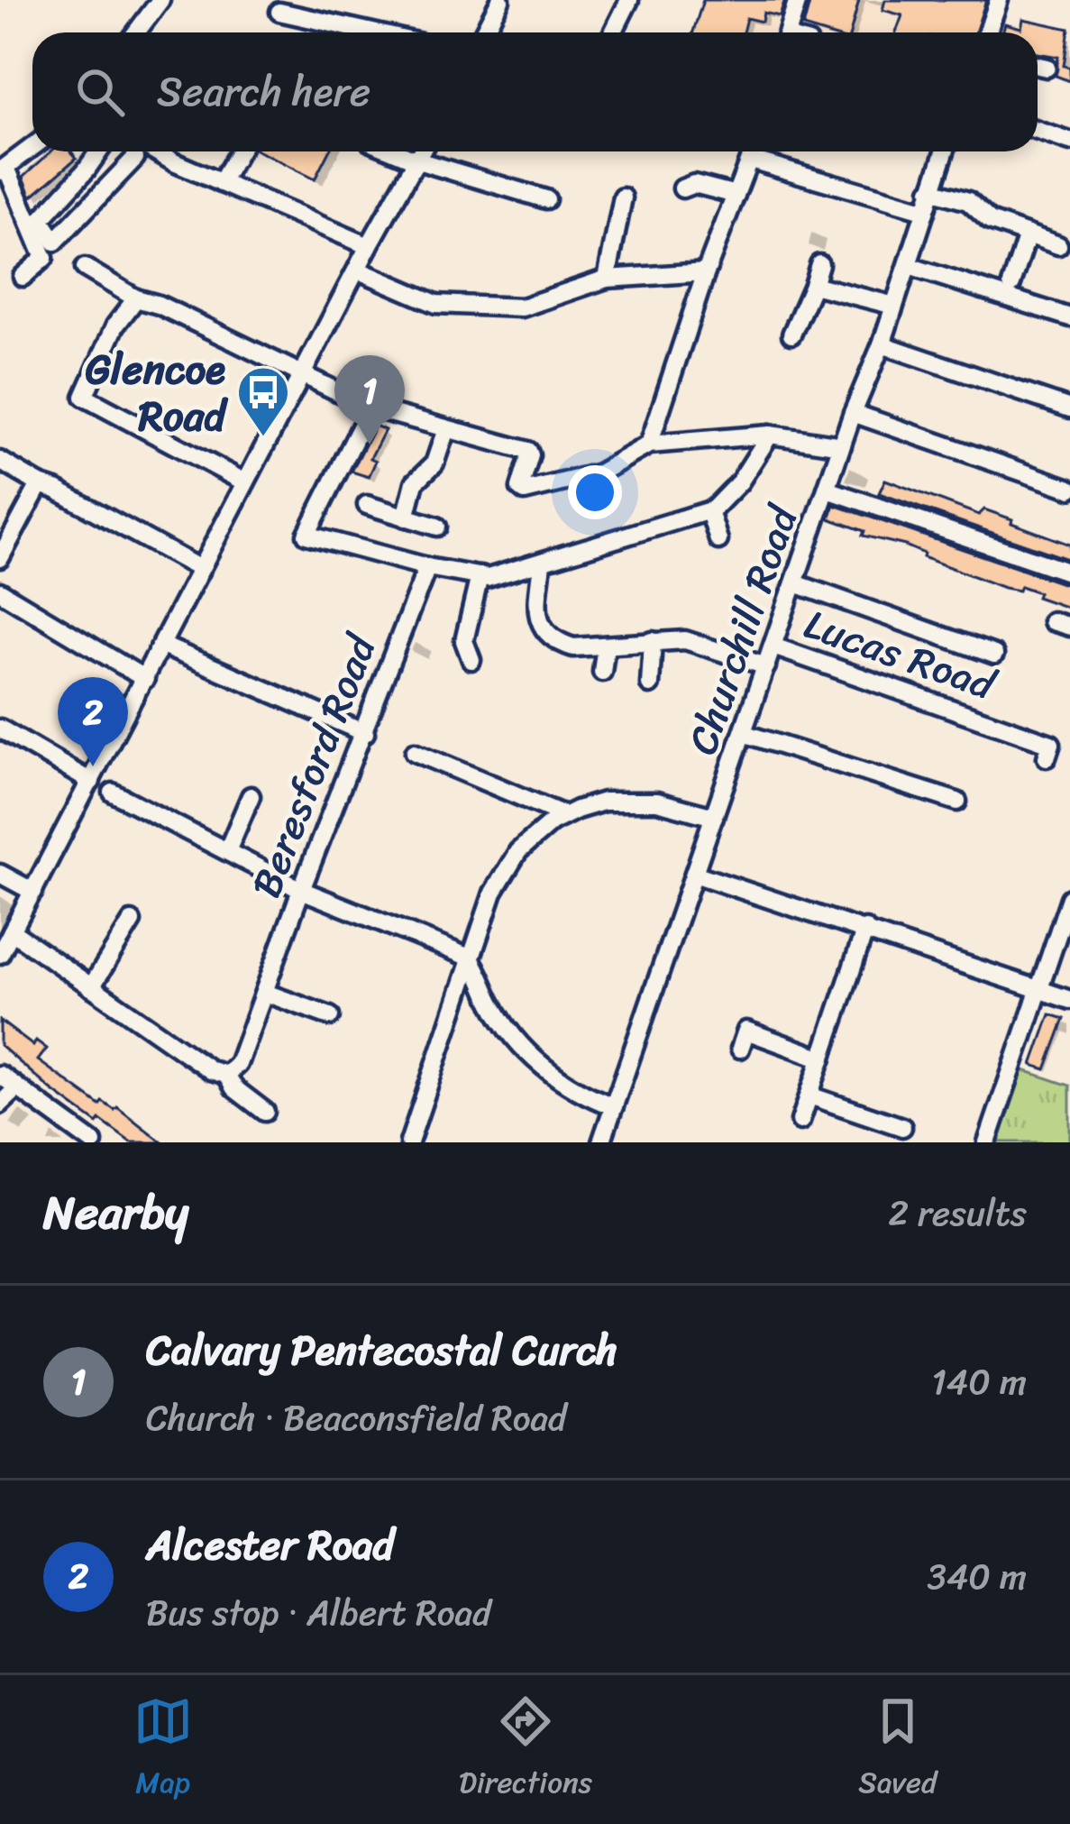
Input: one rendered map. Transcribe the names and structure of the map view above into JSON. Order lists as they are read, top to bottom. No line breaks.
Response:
{"streets":{"street":["Churchill Road","Lucas Road","Beresford Road"]},"crossings":[["Churchill Road","Lucas Road"]],"places":{"bus stop":["Glencoe Road"]},"page":{"search":"Search here","pins":["1","2"],"heading":["Nearby","2 results"],"list":[{"mark":"1","name":"Calvary Pentecostal Curch","note":"Church · Beaconsfield Road","value":"140 m"},{"mark":"2","name":"Alcester Road","note":"Bus stop · Albert Road","value":"340 m"}],"nav":["Map","Directions","Saved"]}}
